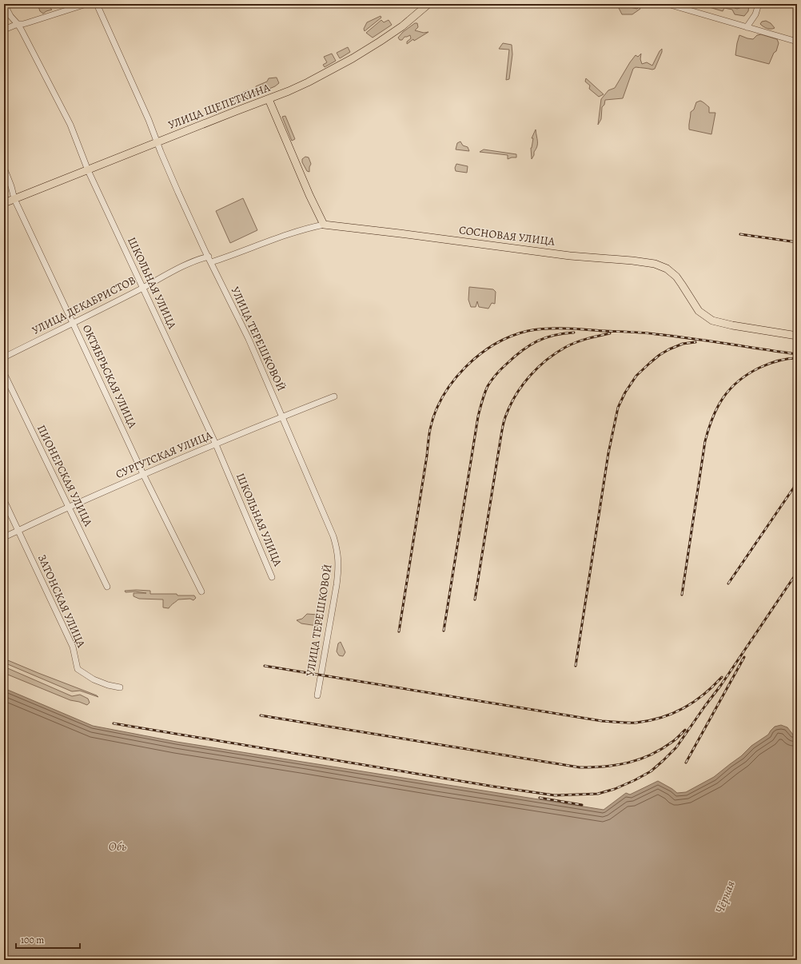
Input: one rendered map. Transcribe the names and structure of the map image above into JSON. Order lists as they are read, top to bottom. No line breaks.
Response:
{"streets":{"main road":["УЛИЦА ЩЕПЕТКИНА","СОСНОВАЯ УЛИЦА"],"street":["ШКОЛЬНАЯ УЛИЦА","УЛИЦА ДЕКАБРИСТОВ","УЛИЦА ТЕРЕШКОВОЙ","ОКТЯБРЬСКАЯ УЛИЦА","СУРГУТСКАЯ УЛИЦА","ПИОНЕРСКАЯ УЛИЦА","ЗАТОНСКАЯ УЛИЦА"]},"crossings":[["УЛИЦА ЩЕПЕТКИНА","ШКОЛЬНАЯ УЛИЦА"],["УЛИЦА ЩЕПЕТКИНА","УЛИЦА ТЕРЕШКОВОЙ"],["УЛИЦА ЩЕПЕТКИНА","ОКТЯБРЬСКАЯ УЛИЦА"],["ШКОЛЬНАЯ УЛИЦА","УЛИЦА ДЕКАБРИСТОВ"],["ШКОЛЬНАЯ УЛИЦА","СУРГУТСКАЯ УЛИЦА"],["УЛИЦА ДЕКАБРИСТОВ","УЛИЦА ТЕРЕШКОВОЙ"],["УЛИЦА ДЕКАБРИСТОВ","ОКТЯБРЬСКАЯ УЛИЦА"],["УЛИЦА ТЕРЕШКОВОЙ","СУРГУТСКАЯ УЛИЦА"],["ОКТЯБРЬСКАЯ УЛИЦА","СУРГУТСКАЯ УЛИЦА"],["СУРГУТСКАЯ УЛИЦА","ПИОНЕРСКАЯ УЛИЦА"],["СУРГУТСКАЯ УЛИЦА","ЗАТОНСКАЯ УЛИЦА"]],"water":["Обь","Чёрная"],"scale_bar":"100 m"}
